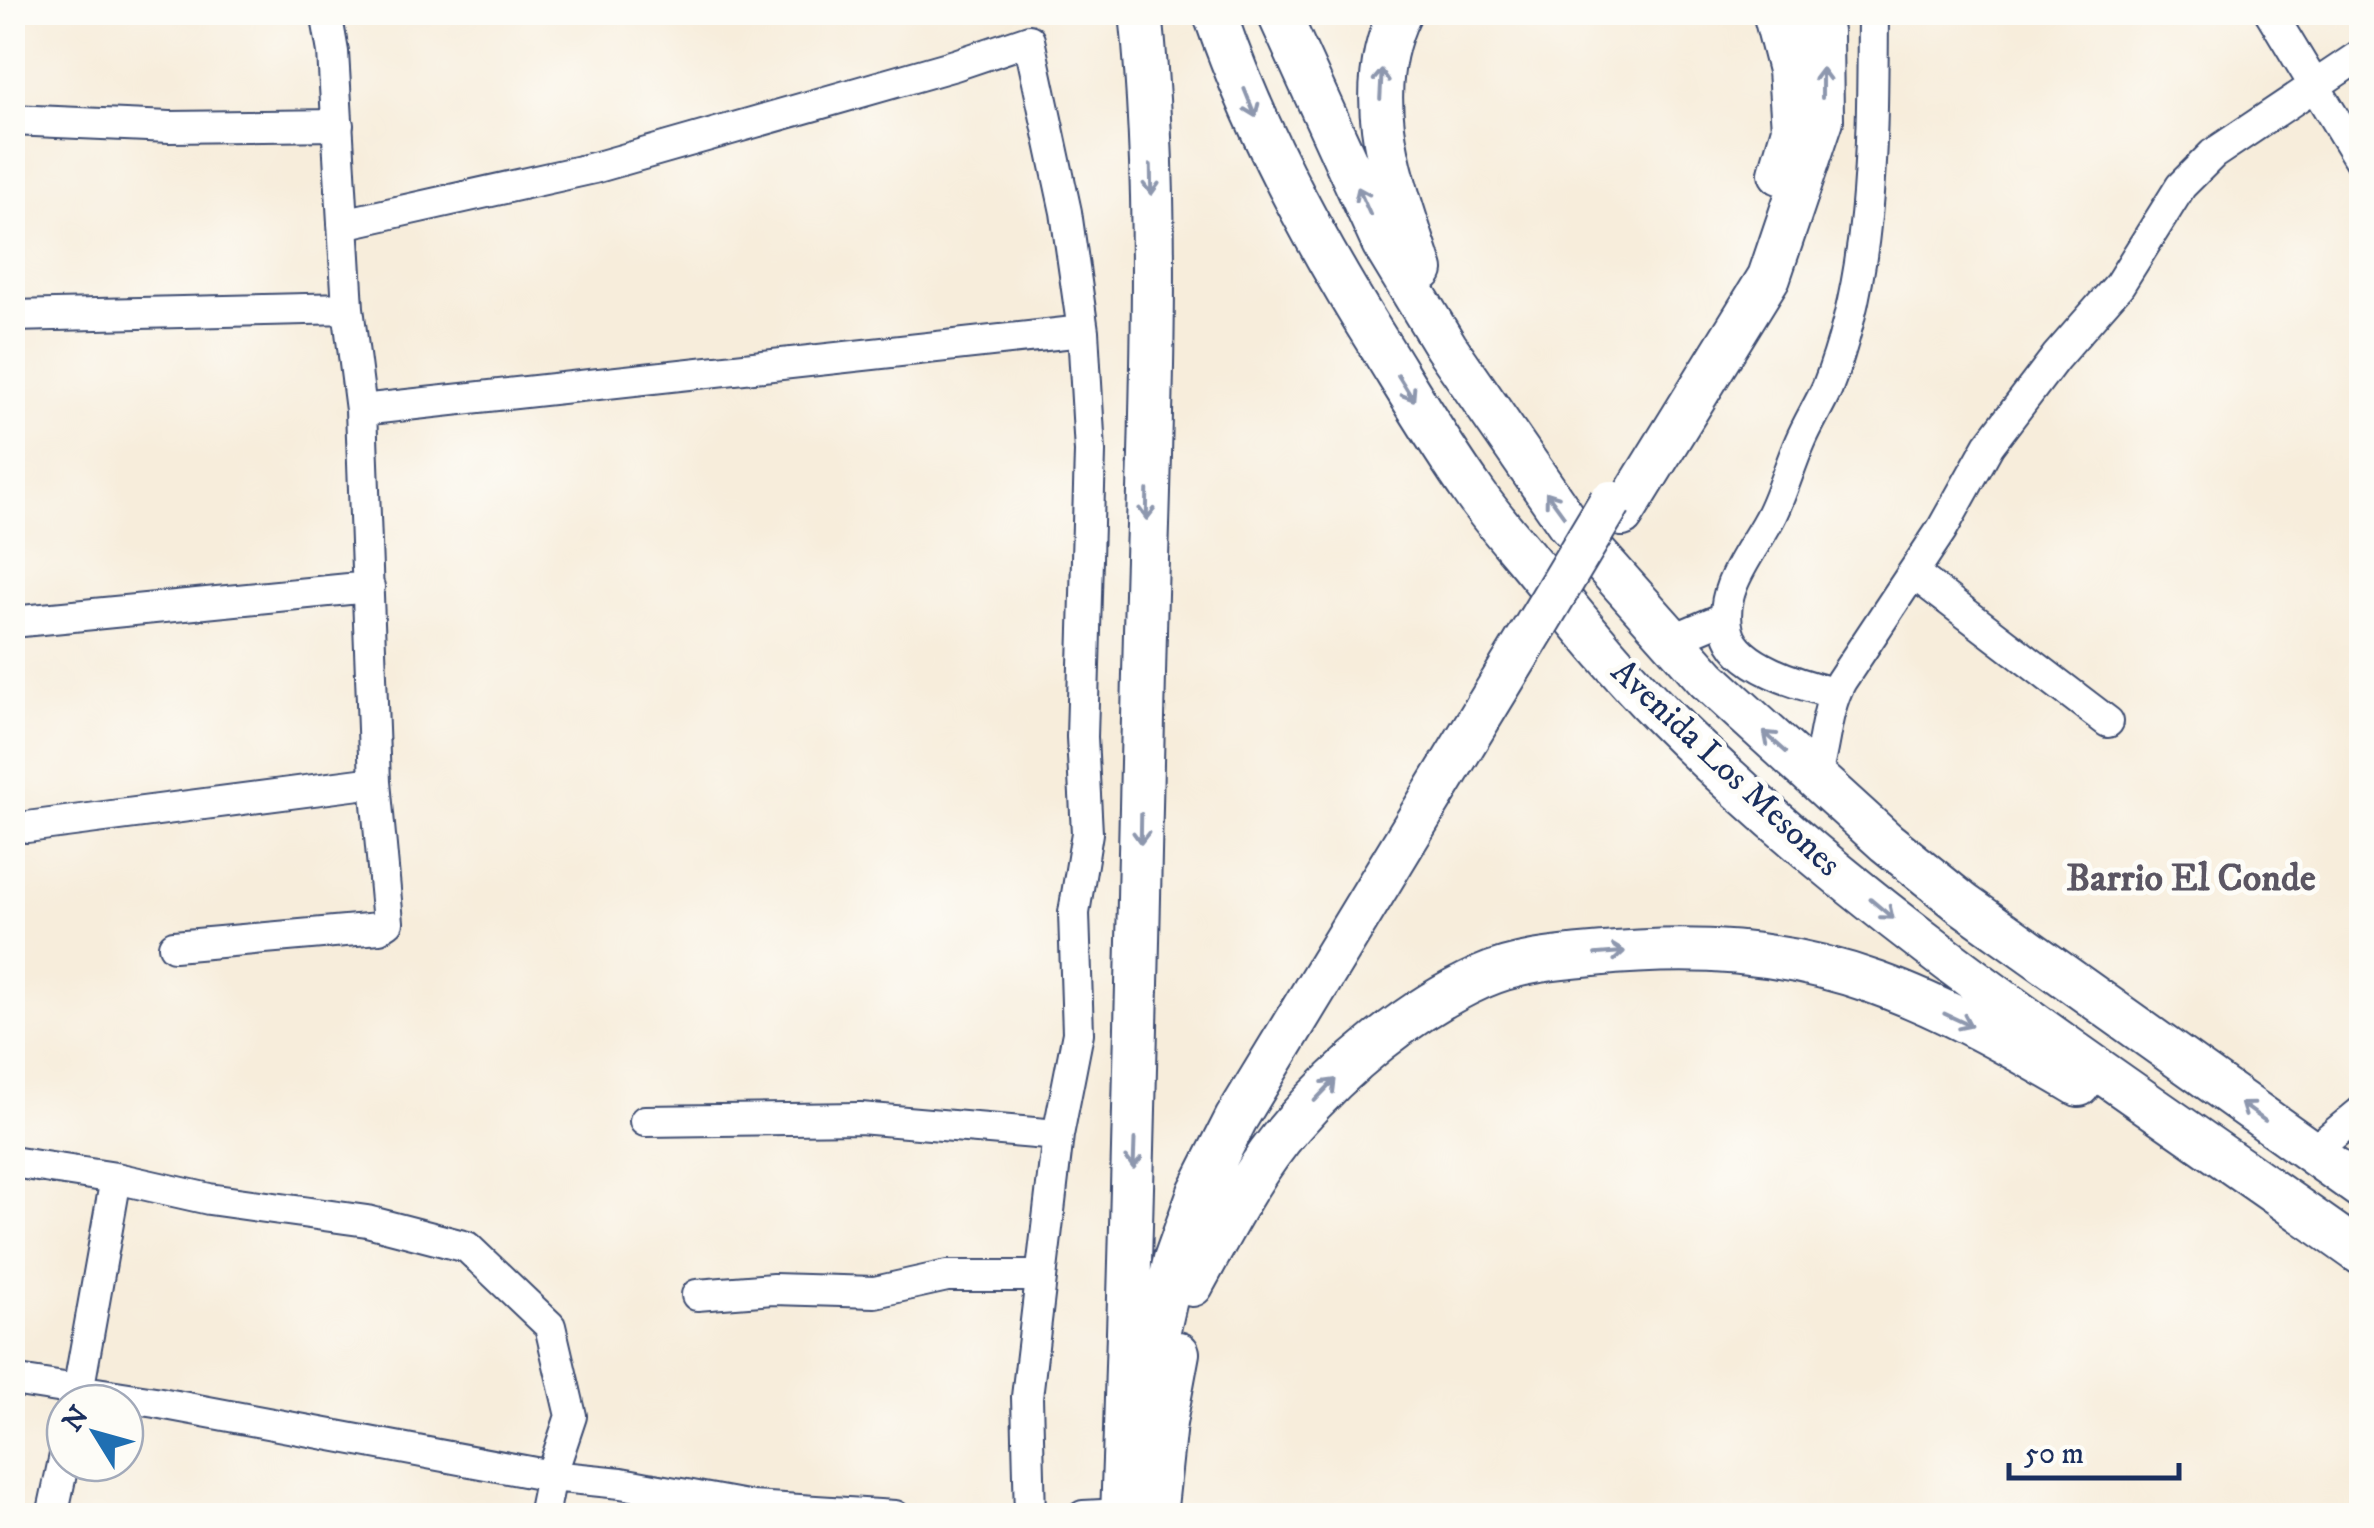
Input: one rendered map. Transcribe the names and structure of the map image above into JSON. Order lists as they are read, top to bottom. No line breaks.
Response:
{"streets":{"highway":["Avenida Los Mesones"]},"districts":["Barrio El Conde"],"scale_bar":"50 m","north":"top left"}
